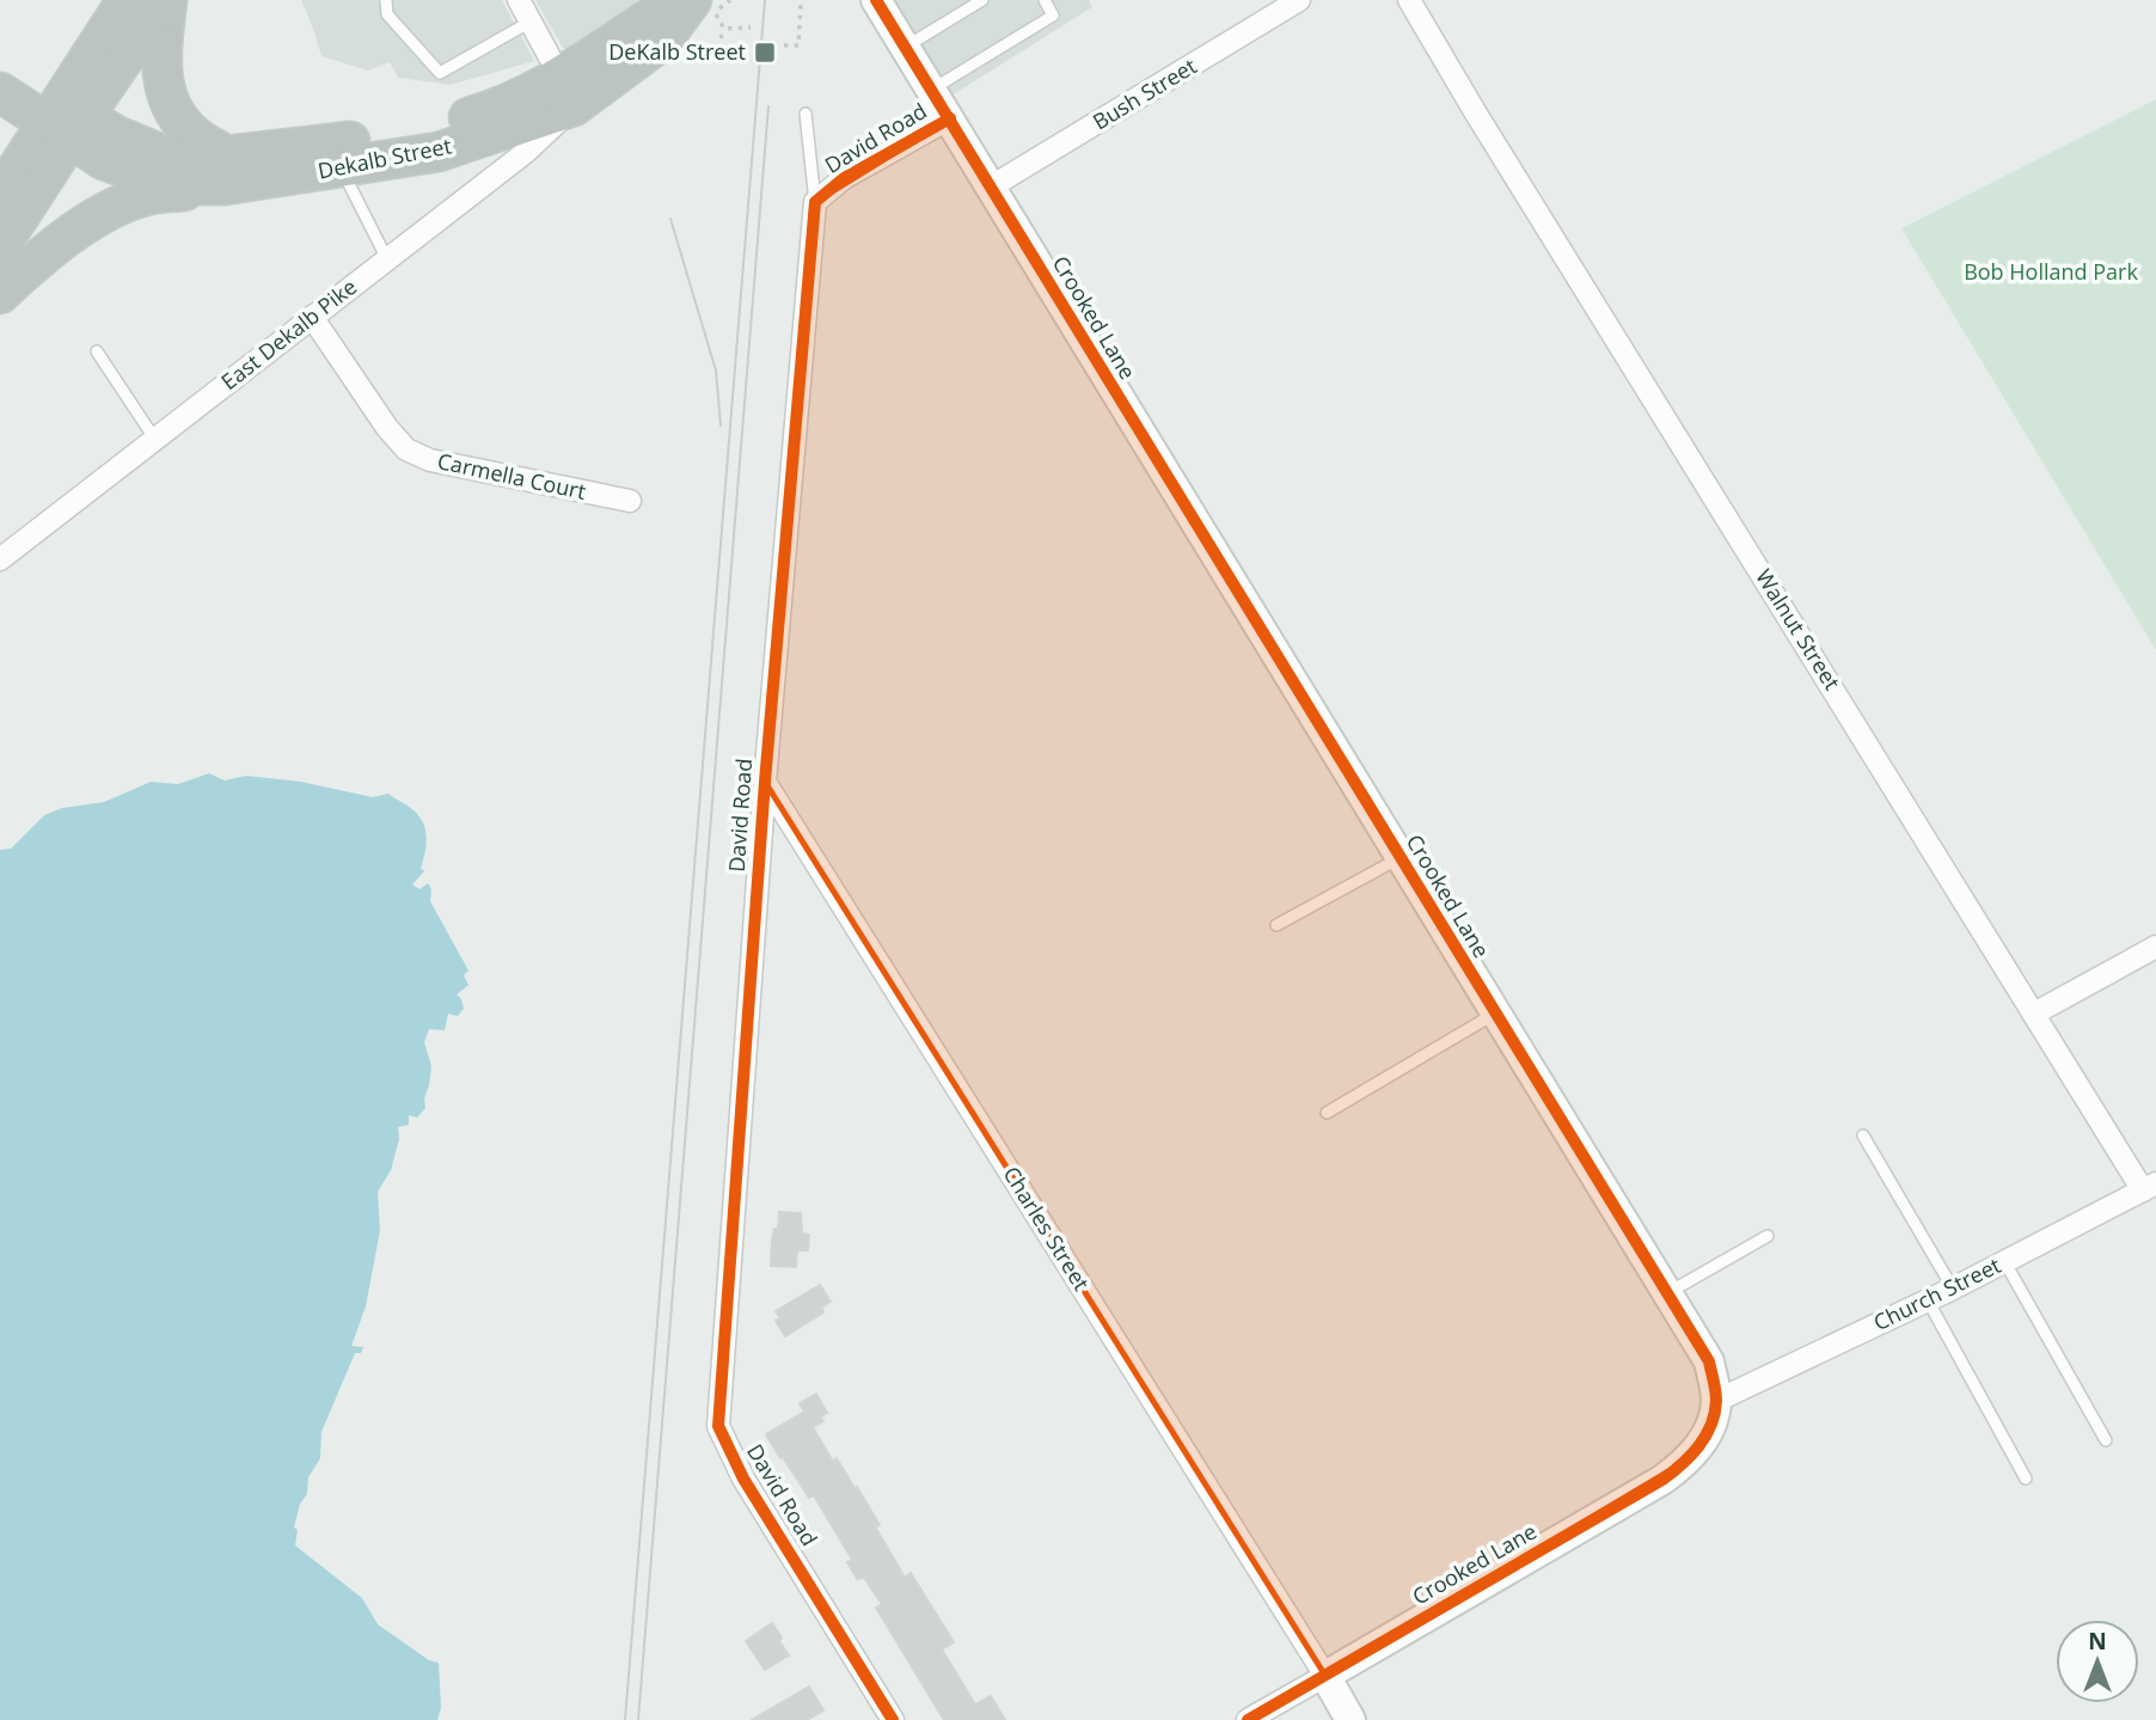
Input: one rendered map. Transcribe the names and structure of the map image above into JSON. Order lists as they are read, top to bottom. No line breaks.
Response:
{"streets":{"highway":["Dekalb Street"],"street":["Bush Street","David Road","Crooked Lane","East Dekalb Pike","Carmella Court","Walnut Street","Charles Street","Church Street"]},"crossings":[["Bush Street","Crooked Lane"],["David Road","Crooked Lane"],["David Road","Charles Street"],["Dekalb Street","East Dekalb Pike"],["Crooked Lane","Charles Street"],["Crooked Lane","Church Street"],["East Dekalb Pike","Carmella Court"],["Walnut Street","Church Street"]],"parks":["Bob Holland Park"],"places":{"transit":["DeKalb Street"]},"north":"top"}
